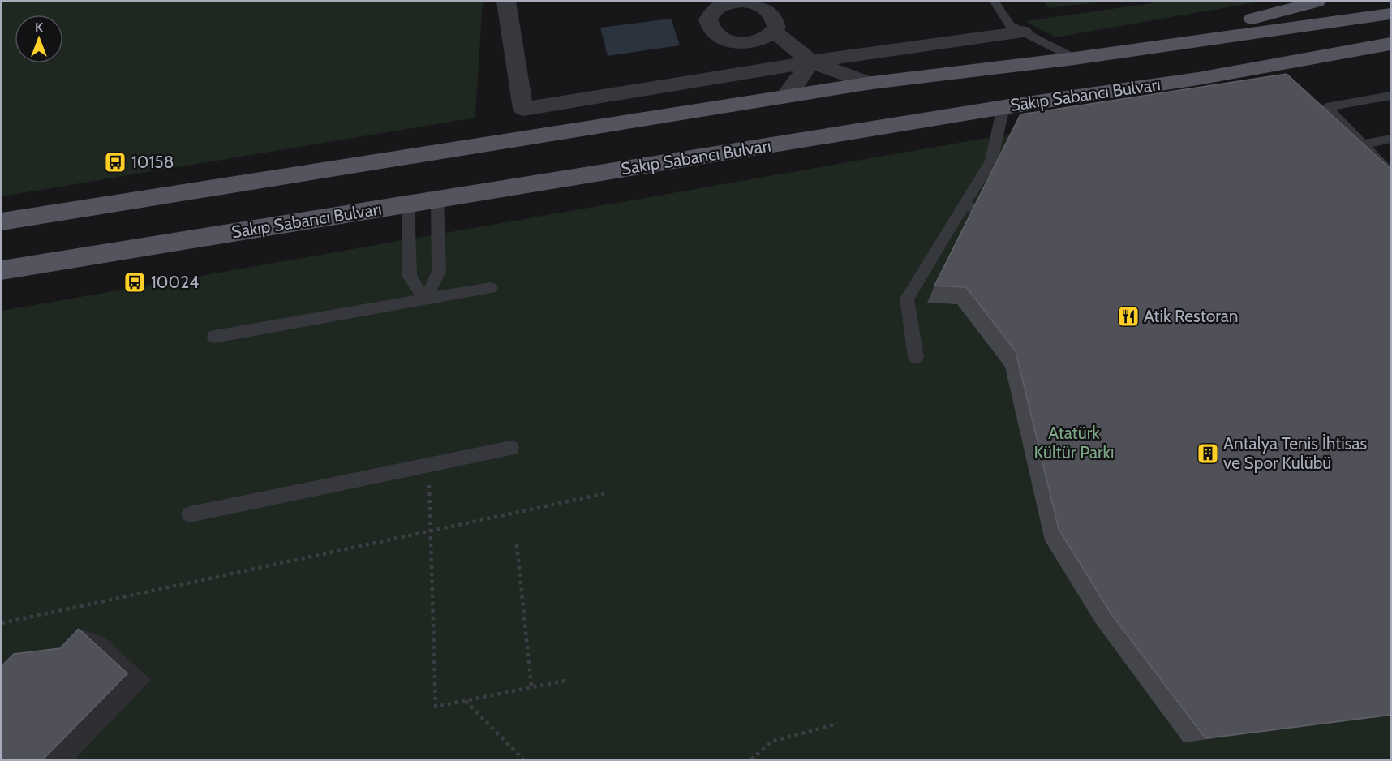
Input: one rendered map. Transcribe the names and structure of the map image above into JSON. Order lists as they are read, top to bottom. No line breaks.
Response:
{"streets":{"main road":["Sakıp Sabancı Bulvarı"]},"parks":["Atatürk Kültür Parkı"],"places":{"bus stop":["10158","10024"],"restaurant":["Atik Restoran"],"building":["Antalya Tenis İhtisas ve Spor Kulübü"]},"north":"top"}
